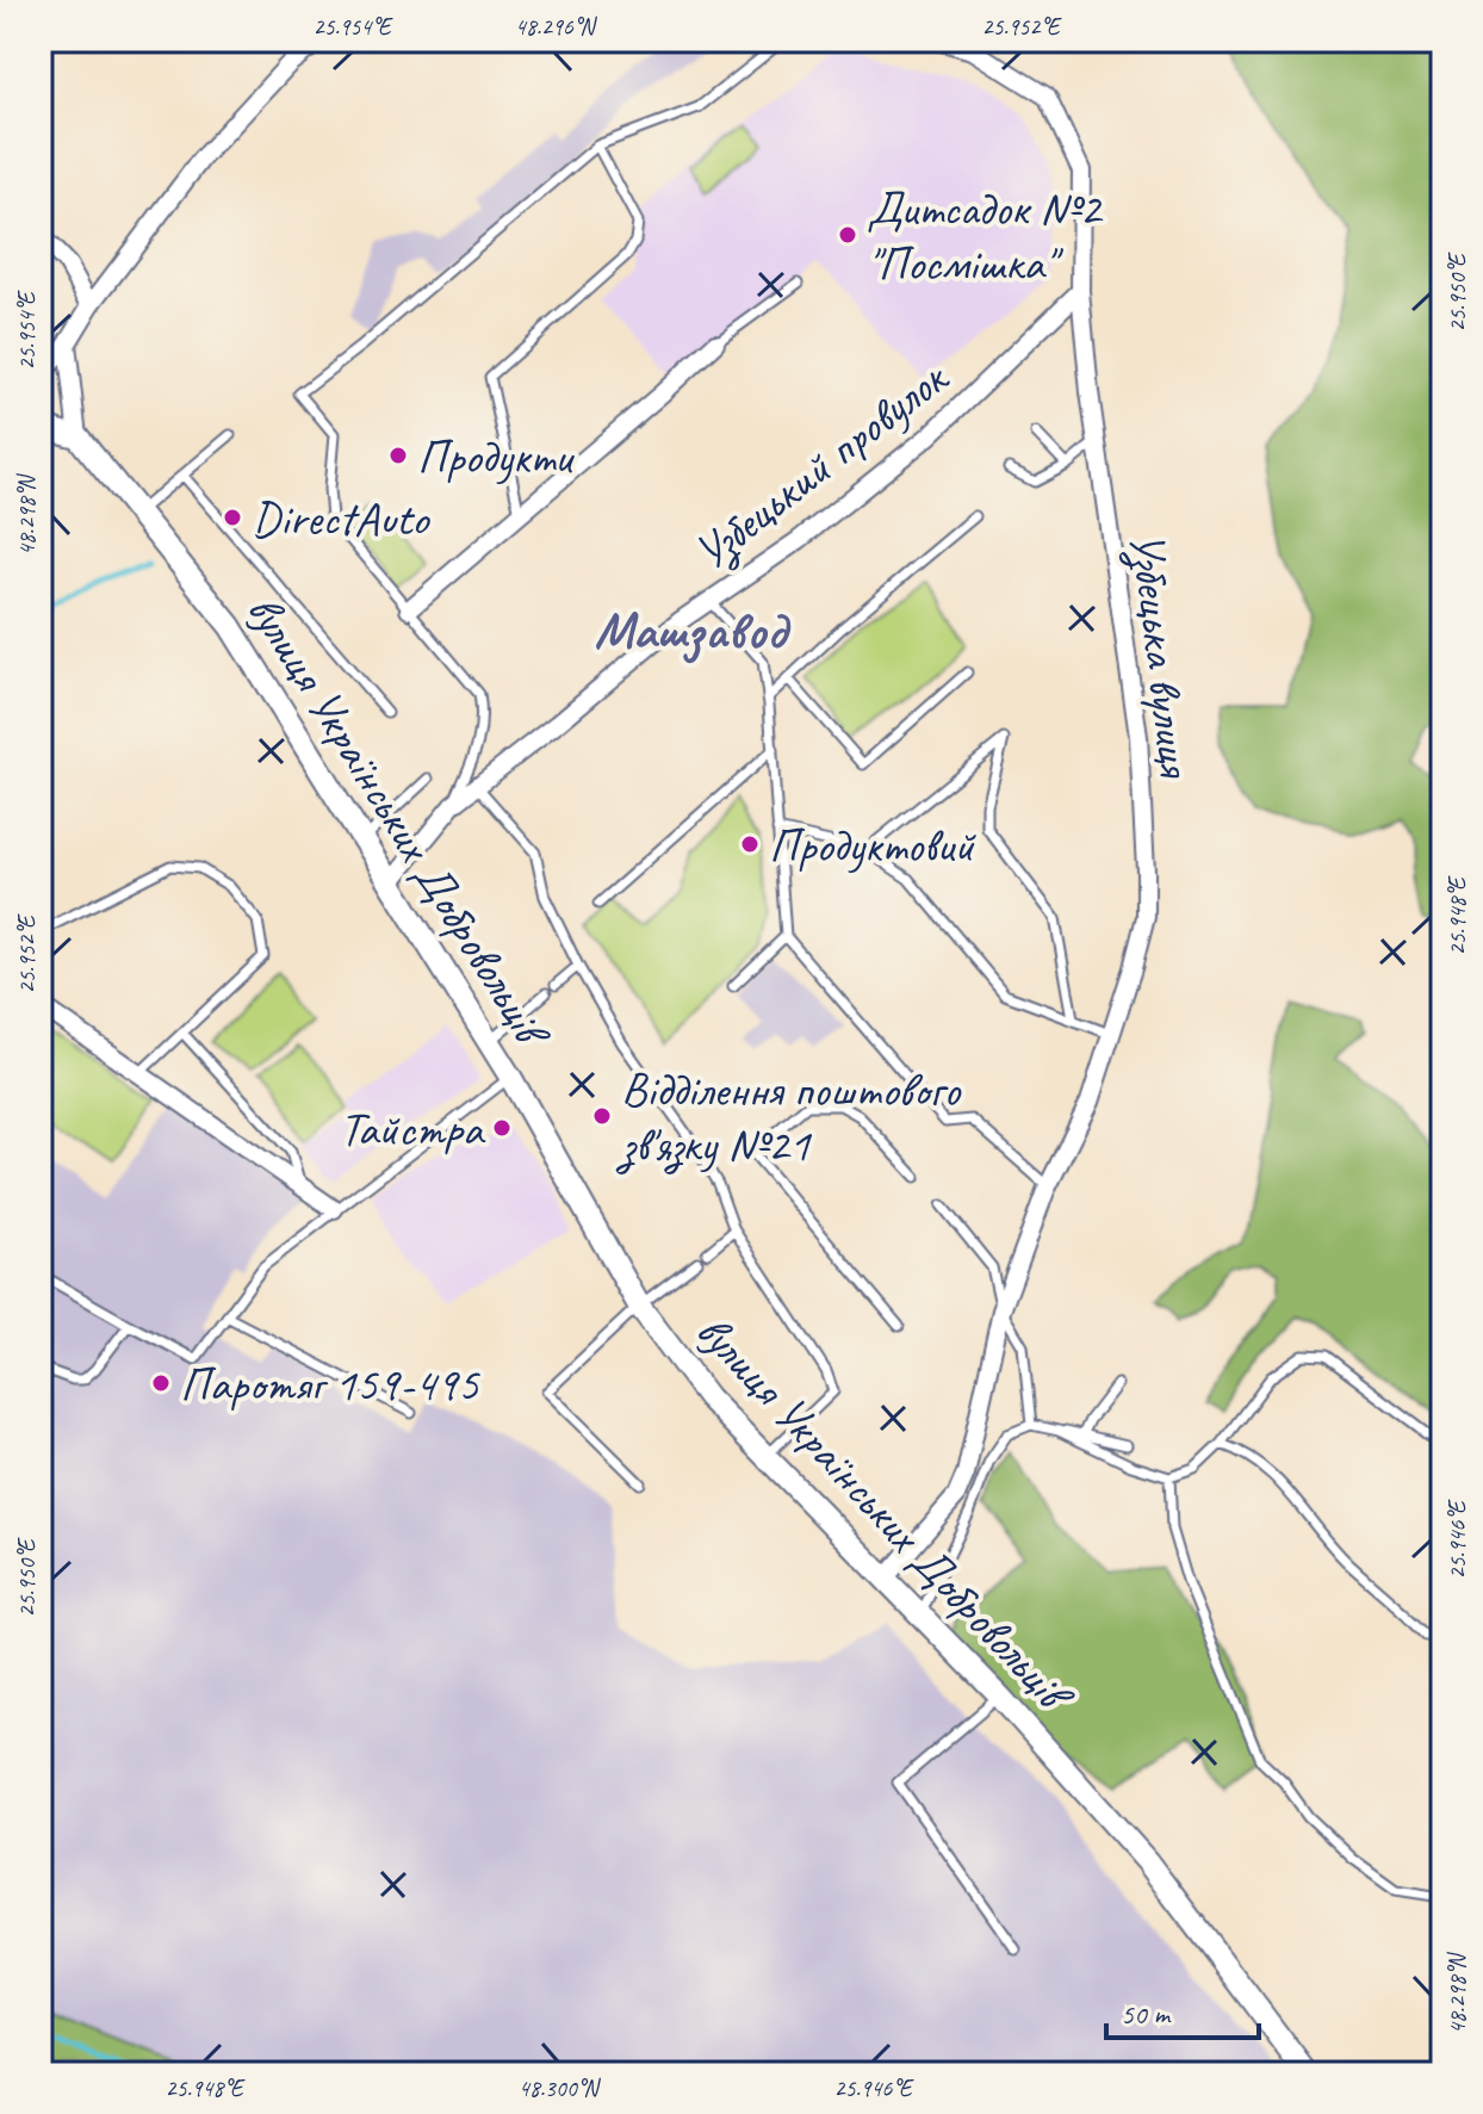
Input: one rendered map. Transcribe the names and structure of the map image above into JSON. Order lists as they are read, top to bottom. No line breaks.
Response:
{"streets":{"street":["Узбецький провулок","Узбецька вулиця","вулиця Українських Добровольців"]},"crossings":[["Узбецький провулок","Узбецька вулиця"],["Узбецький провулок","вулиця Українських Добровольців"],["Узбецька вулиця","вулиця Українських Добровольців"]],"districts":["Машзавод"],"places":["Дитсадок №2 \"Посмішка\"","Продукти","DirectAuto","Продуктовий","Відділення поштового зв'язку №21","Тайстра","Паротяг 159-495"],"scale_bar":"50 m","coordinates":["25.954°E","48.296°N","25.952°E","25.950°E","48.298°N","25.948°E","25.946°E","48.300°N"]}
